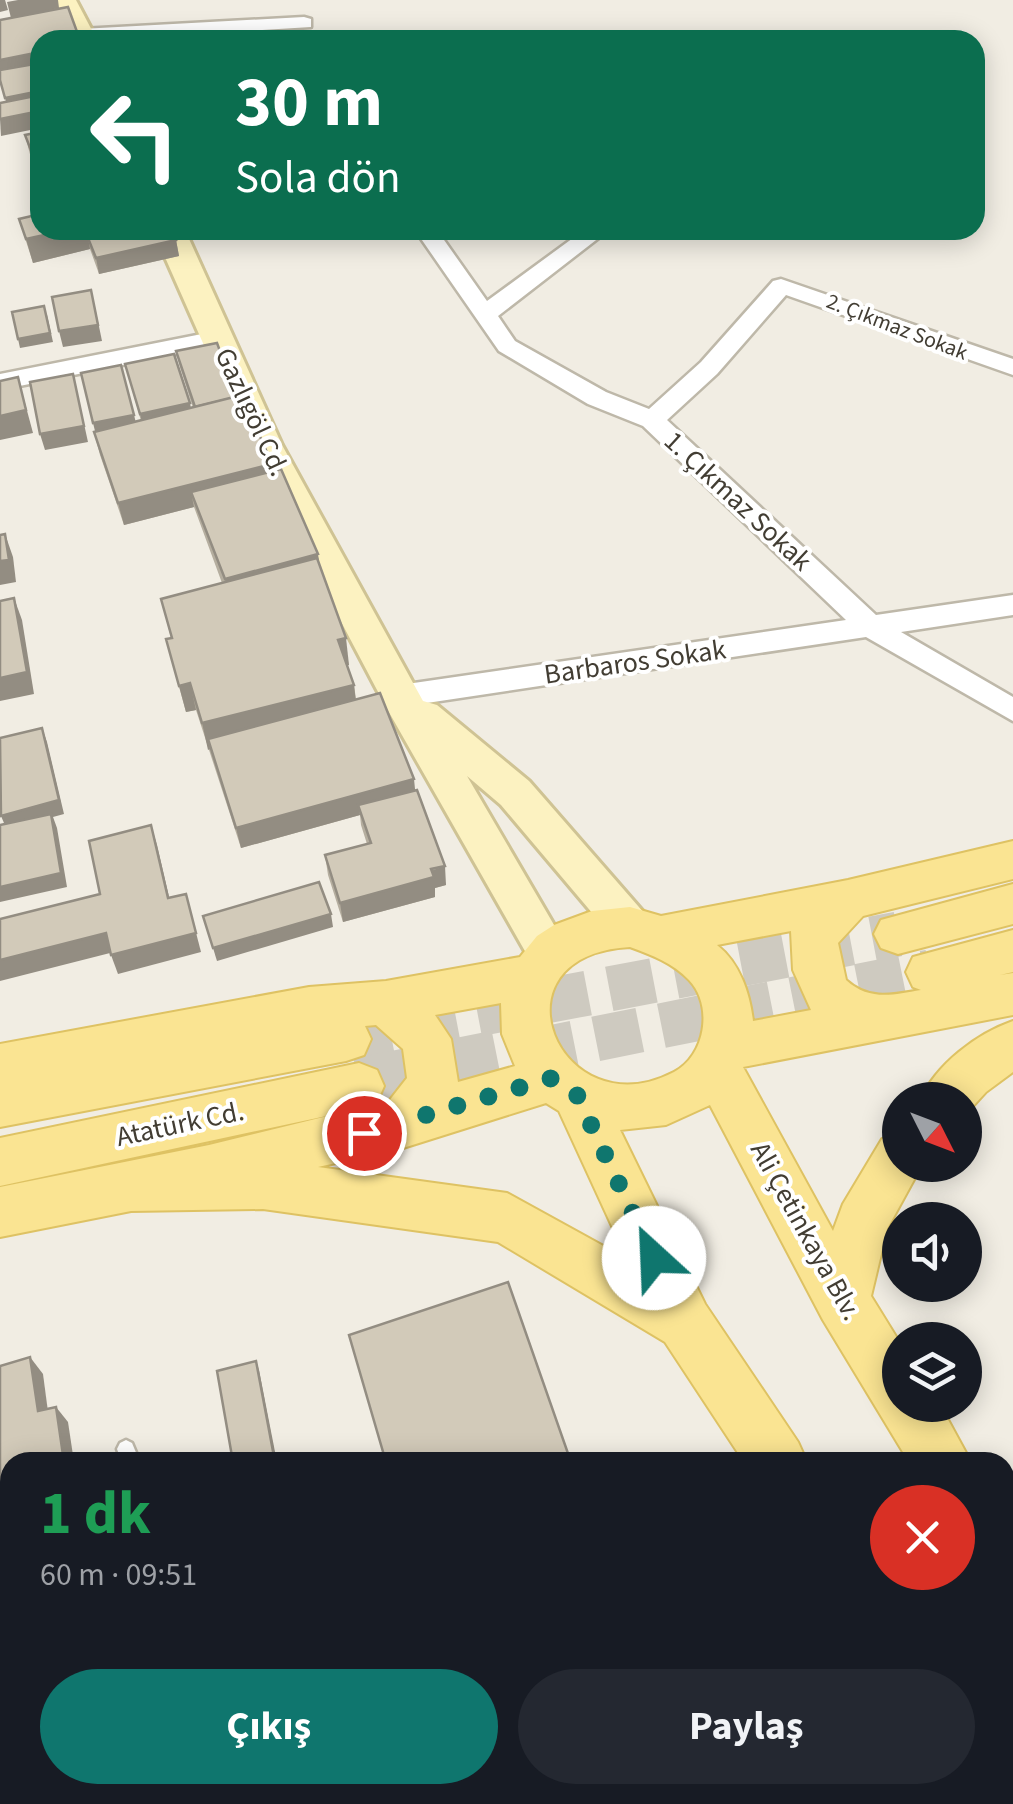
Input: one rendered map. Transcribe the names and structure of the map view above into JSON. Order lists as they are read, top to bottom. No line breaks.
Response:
{"streets":{"main road":["Atatürk Cd.","Ali Çetinkaya Blv."],"street":["2. Çıkmaz Sokak","Gazlıgöl Cd.","1. Çıkmaz Sokak","Barbaros Sokak"]},"crossings":[["2. Çıkmaz Sokak","1. Çıkmaz Sokak"],["Gazlıgöl Cd.","Barbaros Sokak"],["Gazlıgöl Cd.","Ali Çetinkaya Blv."],["1. Çıkmaz Sokak","Barbaros Sokak"]],"north":"bottom right","page":{"turn":["30 m","Sola dön"],"heading":["1 dk","60 m · 09:51"],"buttons":["Çıkış","Paylaş"]}}
